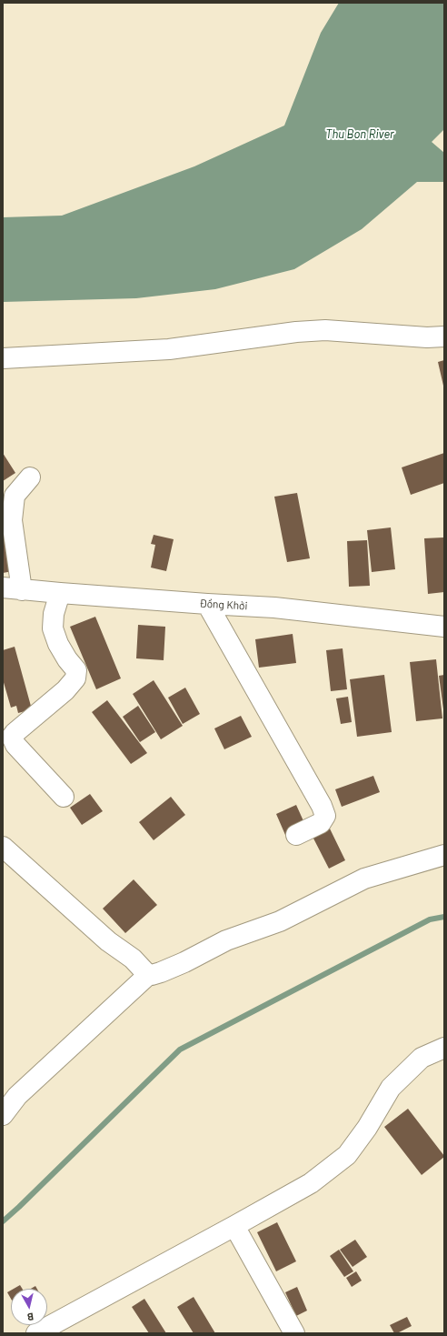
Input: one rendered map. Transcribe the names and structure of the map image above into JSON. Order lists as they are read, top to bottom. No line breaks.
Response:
{"streets":{"street":["Đồng Khởi"]},"water":["Thu Bon River"],"north":"bottom"}
